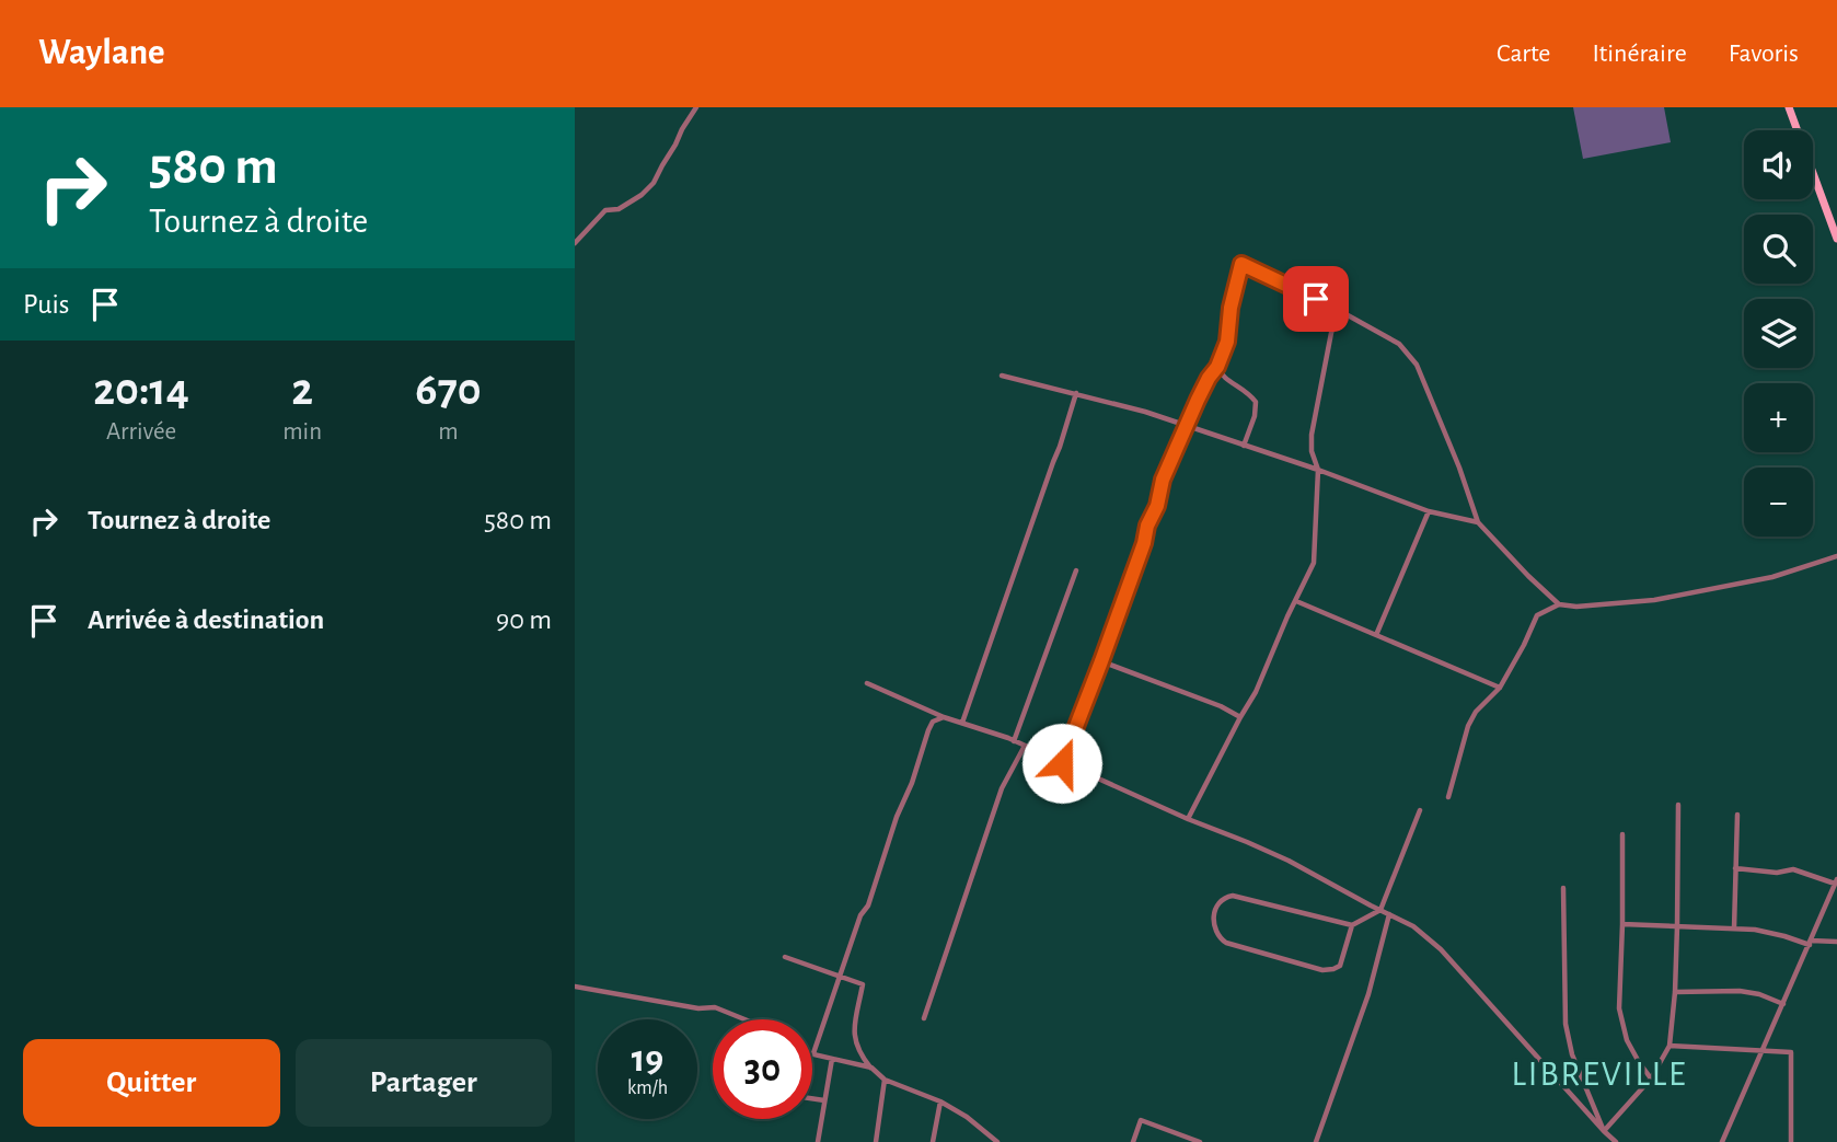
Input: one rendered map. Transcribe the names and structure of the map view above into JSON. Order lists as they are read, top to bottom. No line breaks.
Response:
{"districts":["LIBREVILLE"],"page":{"header":"Waylane","nav":["Carte","Itinéraire","Favoris"],"turn":["580 m","Tournez à droite"],"map_buttons":["+","−"],"then":"Puis","eta":["20:14","Arrivée","2","min","670","m"],"list":[{"name":"Tournez à droite","value":"580 m"},{"name":"Arrivée à destination","value":"90 m"}],"speed":"19 km/h","limit":"30","buttons":["Quitter","Partager"]}}
